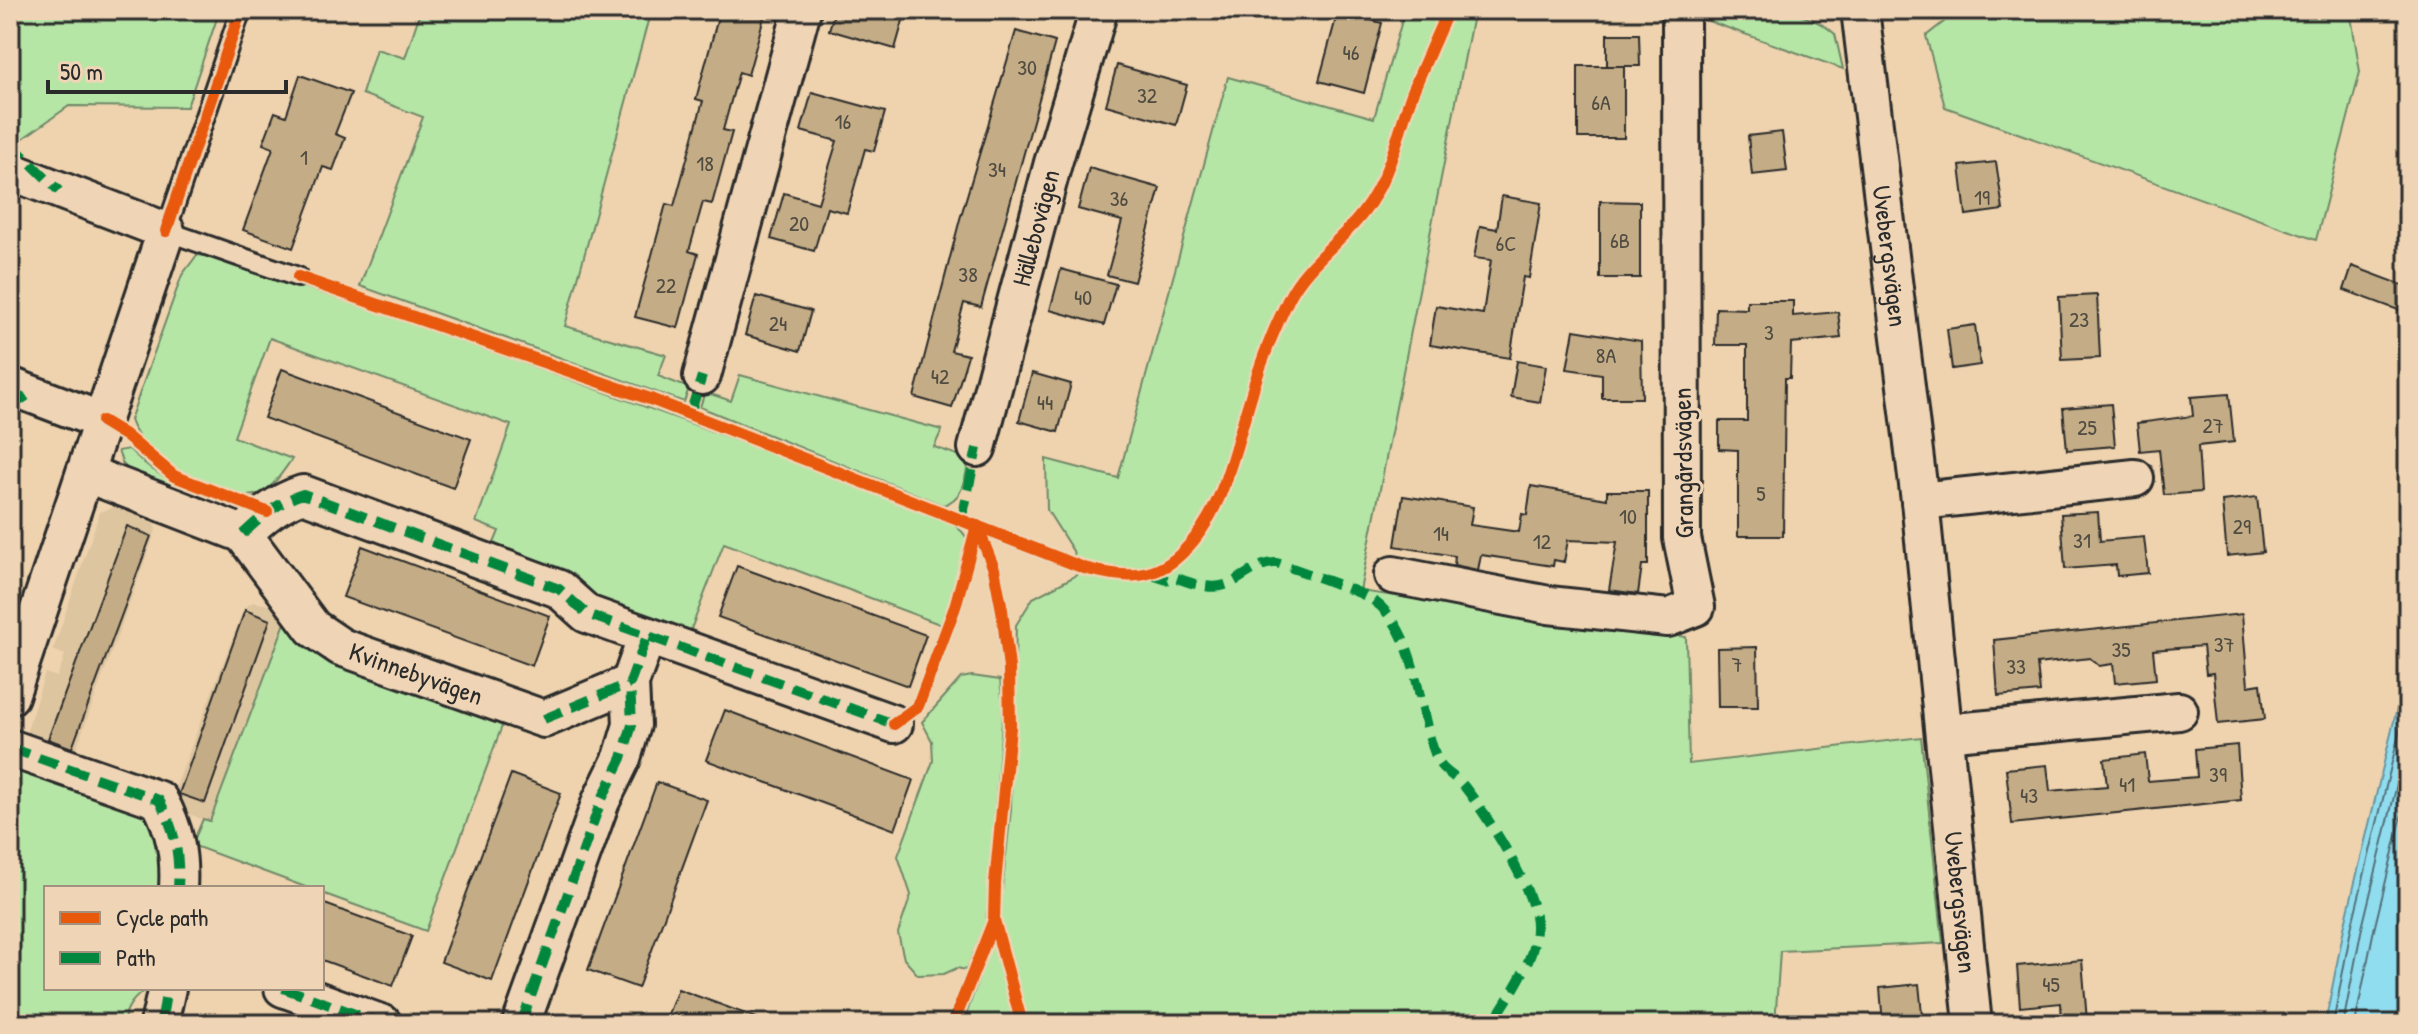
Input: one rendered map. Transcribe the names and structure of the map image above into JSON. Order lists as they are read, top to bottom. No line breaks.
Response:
{"streets":{"street":["Hällebovägen","Uvebergsvägen","Grangårdsvägen","Kvinnebyvägen"]},"house_numbers":["46","30","32","6A","16","1","18","34","19","36","20","6B","6C","38","22","40","23","24","3","8A","42","44","27","25","5","10","29","14","31","12","37","35","7","33","39","41","43","45"],"legend":["Cycle path","Path"],"scale_bar":"50 m"}
